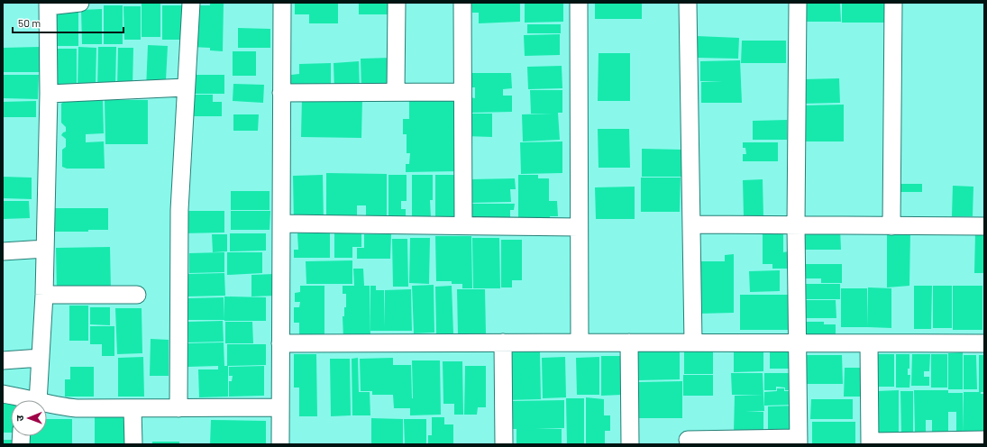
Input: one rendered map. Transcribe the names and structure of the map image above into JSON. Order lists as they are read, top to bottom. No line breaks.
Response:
{"scale_bar":"50 m","north":"left"}
